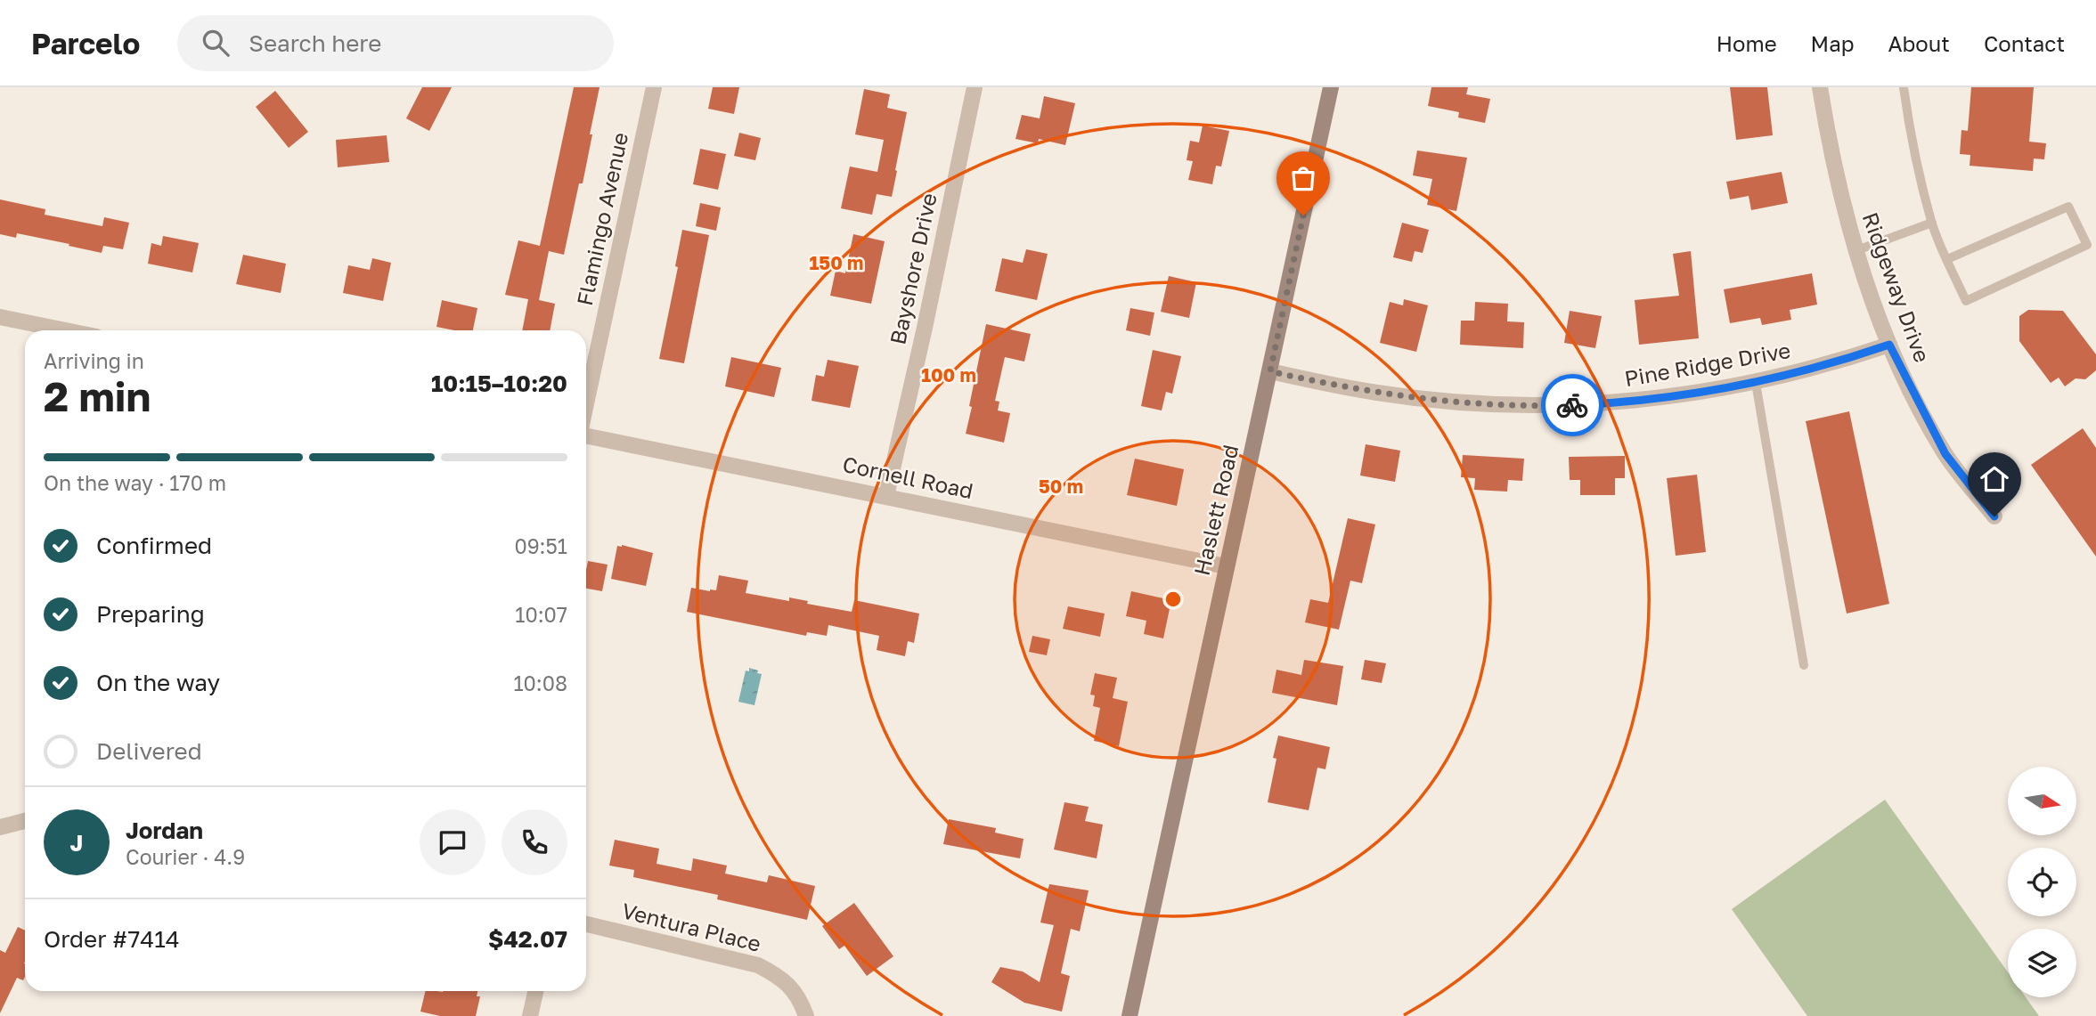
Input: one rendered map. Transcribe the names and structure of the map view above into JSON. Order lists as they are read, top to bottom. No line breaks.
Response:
{"streets":{"street":["Flamingo Avenue","Bayshore Drive","Ridgeway Drive","Pine Ridge Drive","Cornell Road","Haslett Road","Ventura Place"]},"crossings":[["Bayshore Drive","Cornell Road"],["Ridgeway Drive","Pine Ridge Drive"],["Pine Ridge Drive","Haslett Road"],["Cornell Road","Haslett Road"]],"north":"right","page":{"header":"Parcelo","search":"Search here","nav":["Home","Map","About","Contact"],"heading":["2 min","Arriving in","10:15–10:20"],"panel":["Jordan","Courier · 4.9","Order #7414","$42.07"],"bar":"On the way · 170 m","list":[["Confirmed","09:51"],["Preparing","10:07"],["On the way","10:08"],"Delivered"],"round":"J"},"rings":["150 m","100 m","50 m"]}
